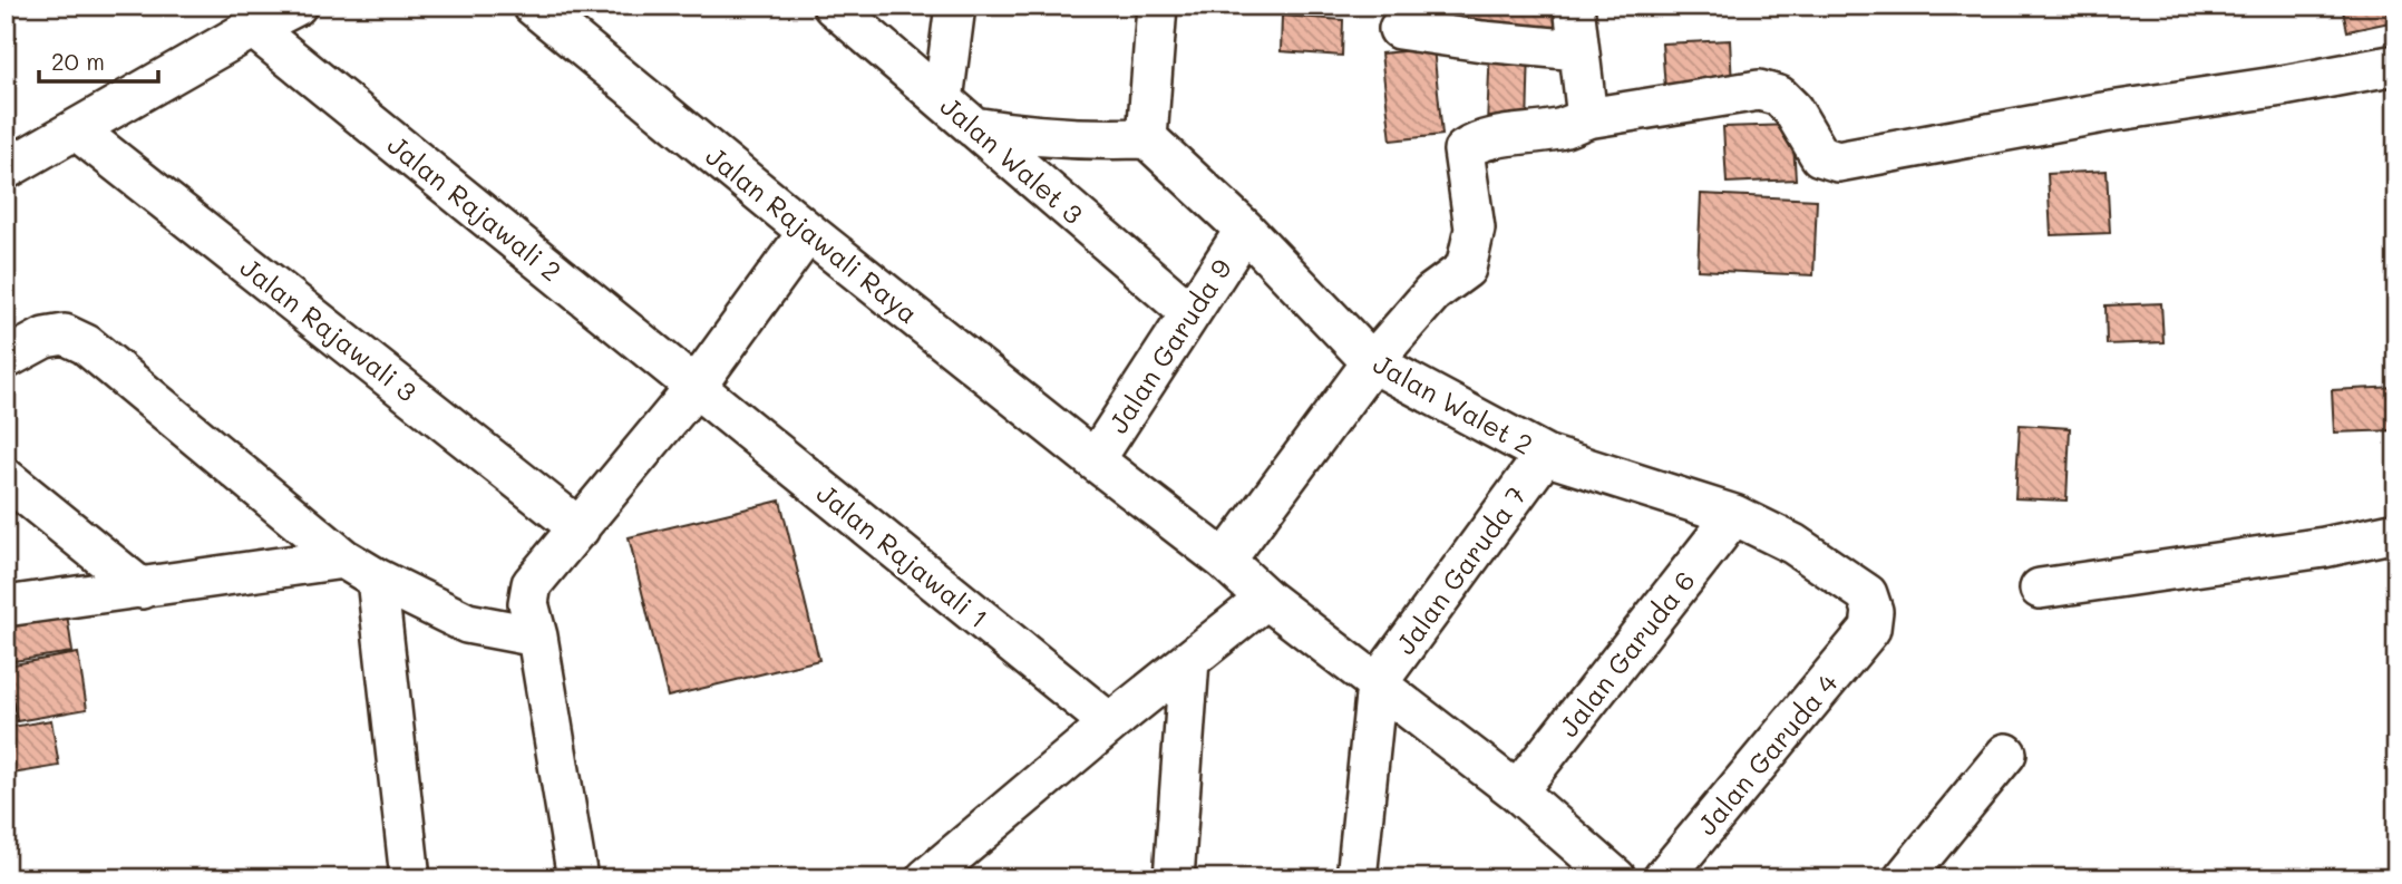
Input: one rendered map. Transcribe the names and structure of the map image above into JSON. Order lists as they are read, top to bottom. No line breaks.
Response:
{"streets":{"street":["Jalan Walet 3","Jalan Rajawali 2","Jalan Rajawali Raya","Jalan Rajawali 3","Jalan Garuda 9","Jalan Walet 2","Jalan Rajawali 1","Jalan Garuda 7","Jalan Garuda 6","Jalan Garuda 4"]},"crossings":[["Jalan Walet 3","Jalan Garuda 9"],["Jalan Rajawali 2","Jalan Rajawali 1"],["Jalan Rajawali Raya","Jalan Garuda 9"],["Jalan Rajawali Raya","Jalan Garuda 7"],["Jalan Rajawali Raya","Jalan Garuda 6"],["Jalan Garuda 9","Jalan Walet 2"],["Jalan Walet 2","Jalan Garuda 7"],["Jalan Walet 2","Jalan Garuda 6"],["Jalan Walet 2","Jalan Garuda 4"]],"scale_bar":"20 m"}
